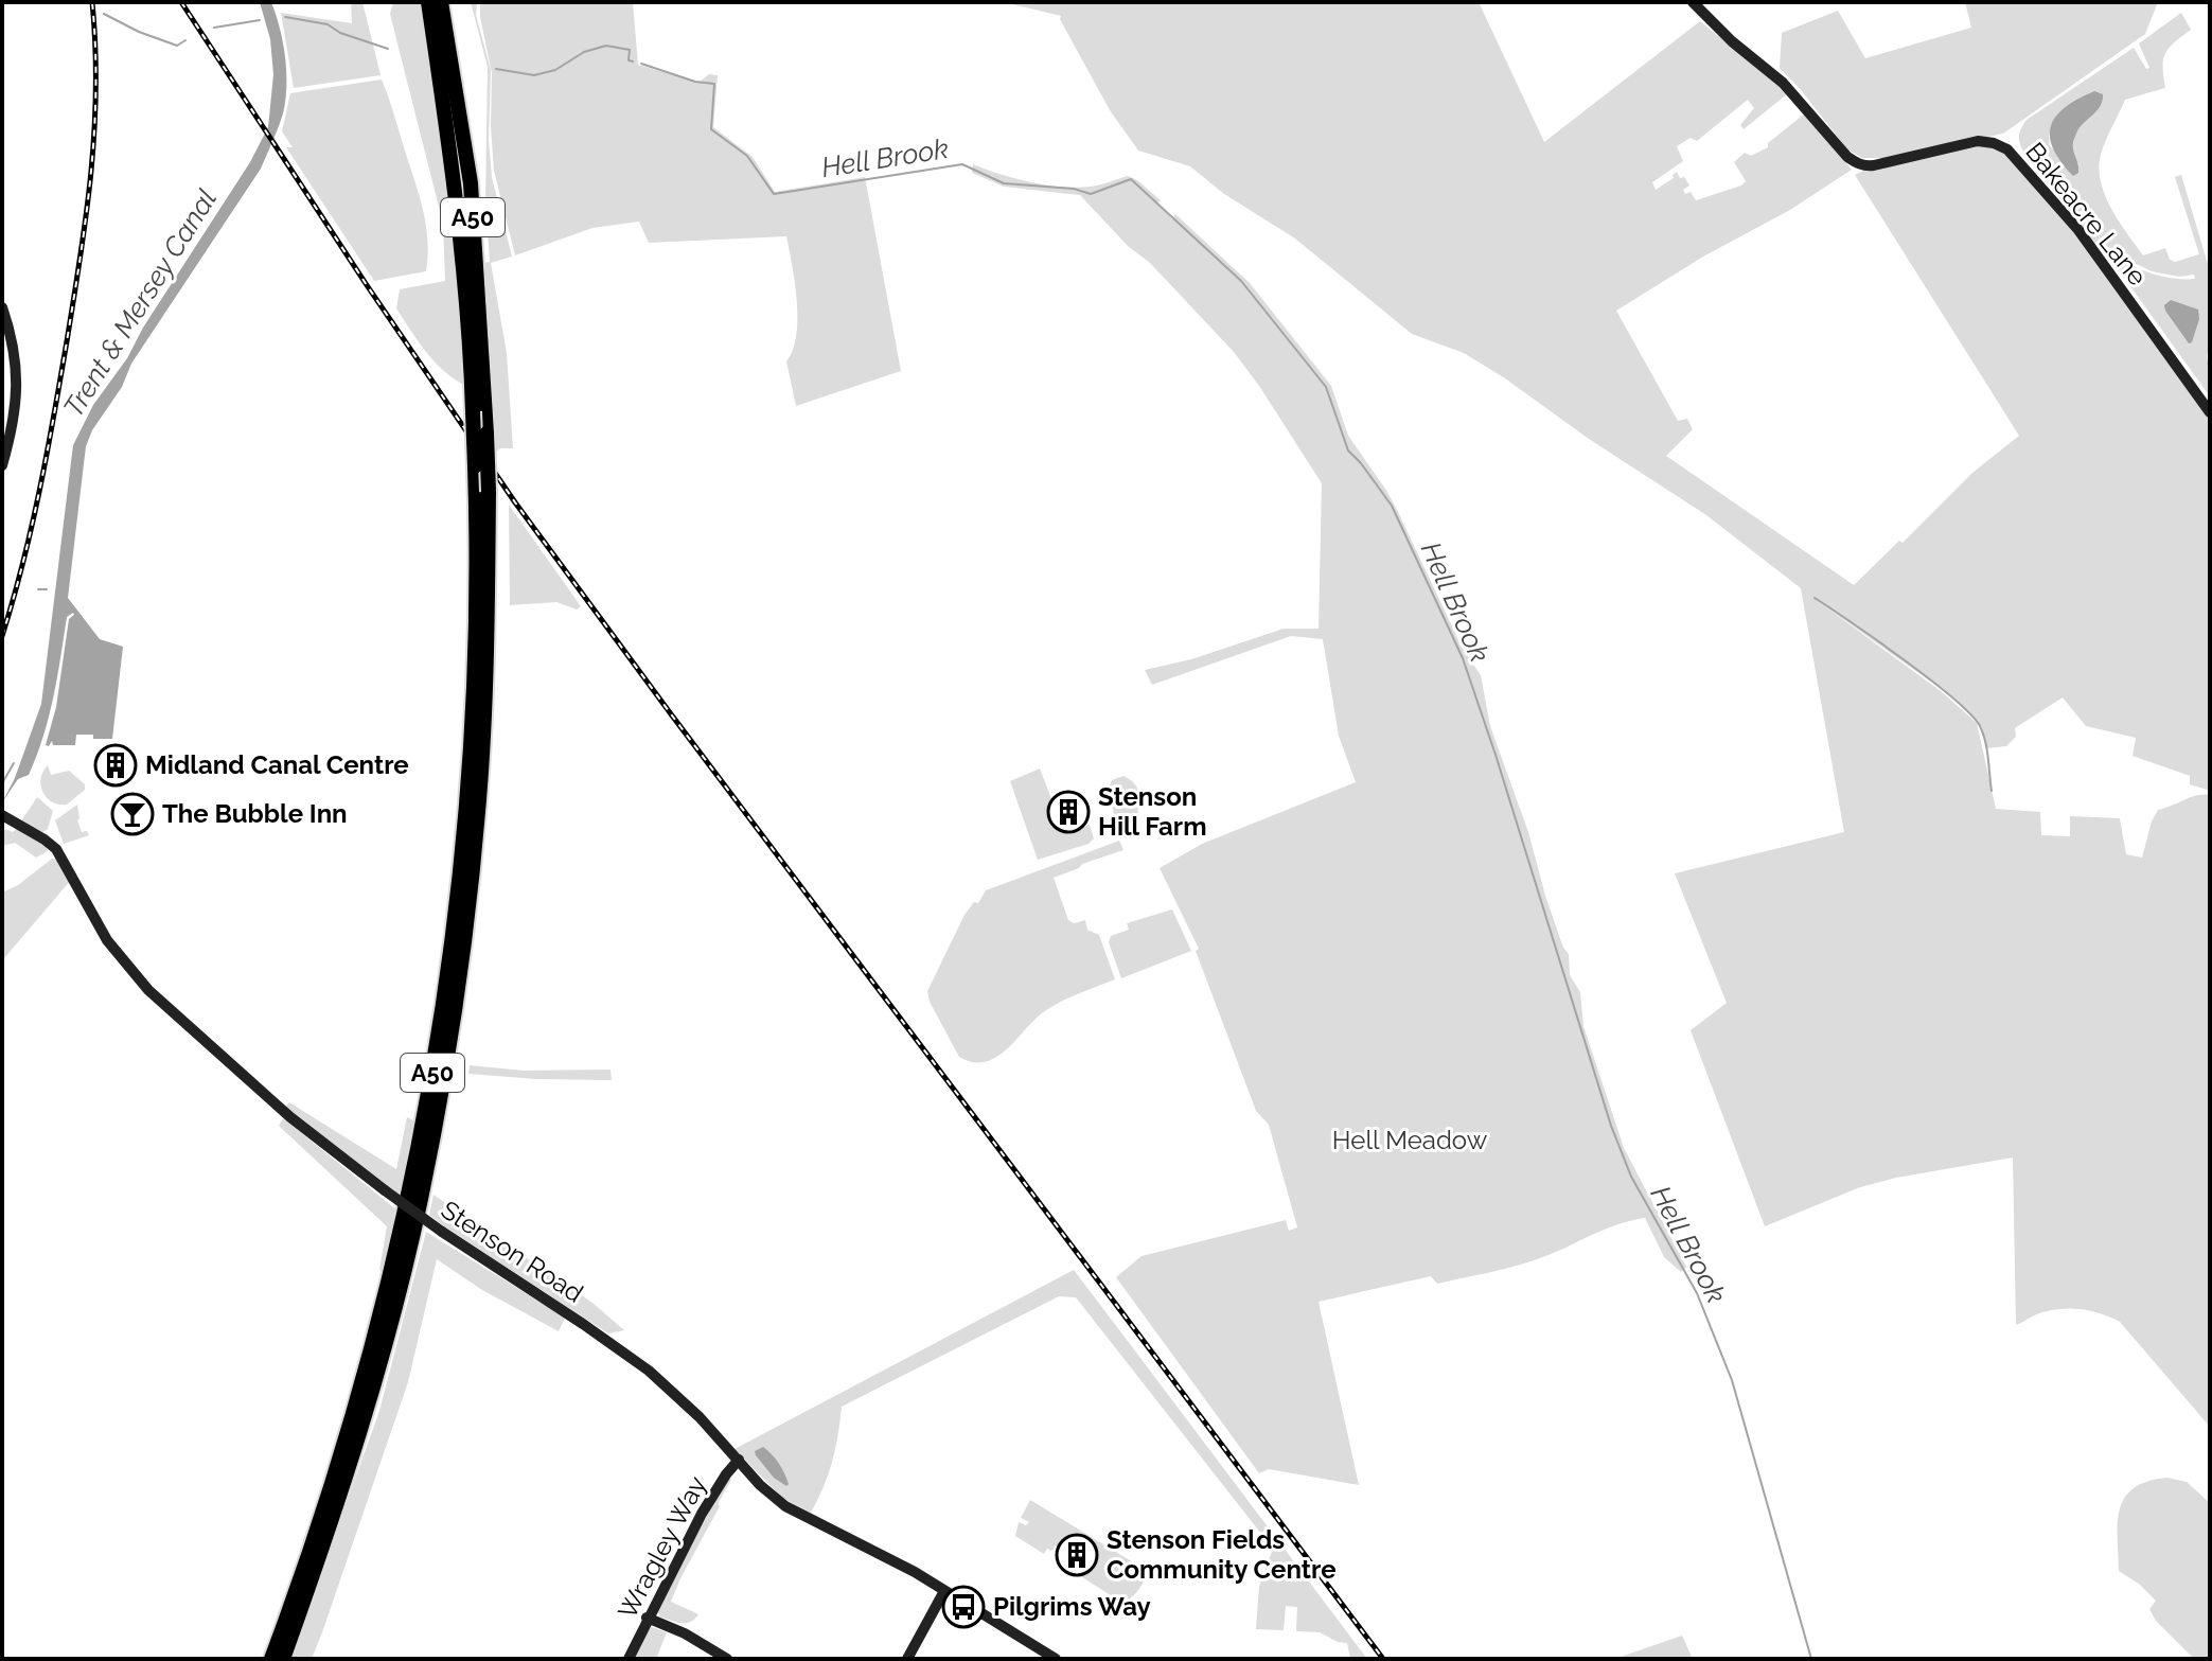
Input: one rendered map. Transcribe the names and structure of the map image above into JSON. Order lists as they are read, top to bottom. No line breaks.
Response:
{"streets":{"highway":["A50"],"street":["Bakeacre Lane","Stenson Road","Wragley Way"]},"crossings":[["Stenson Road","Wragley Way"]],"water":["Hell Brook","Trent & Mersey Canal"],"parks":["Hell Meadow"],"places":{"building":["Midland Canal Centre","Stenson Hill Farm","Stenson Fields Community Centre"],"bar":["The Bubble Inn"],"bus stop":["Pilgrims Way"]}}
